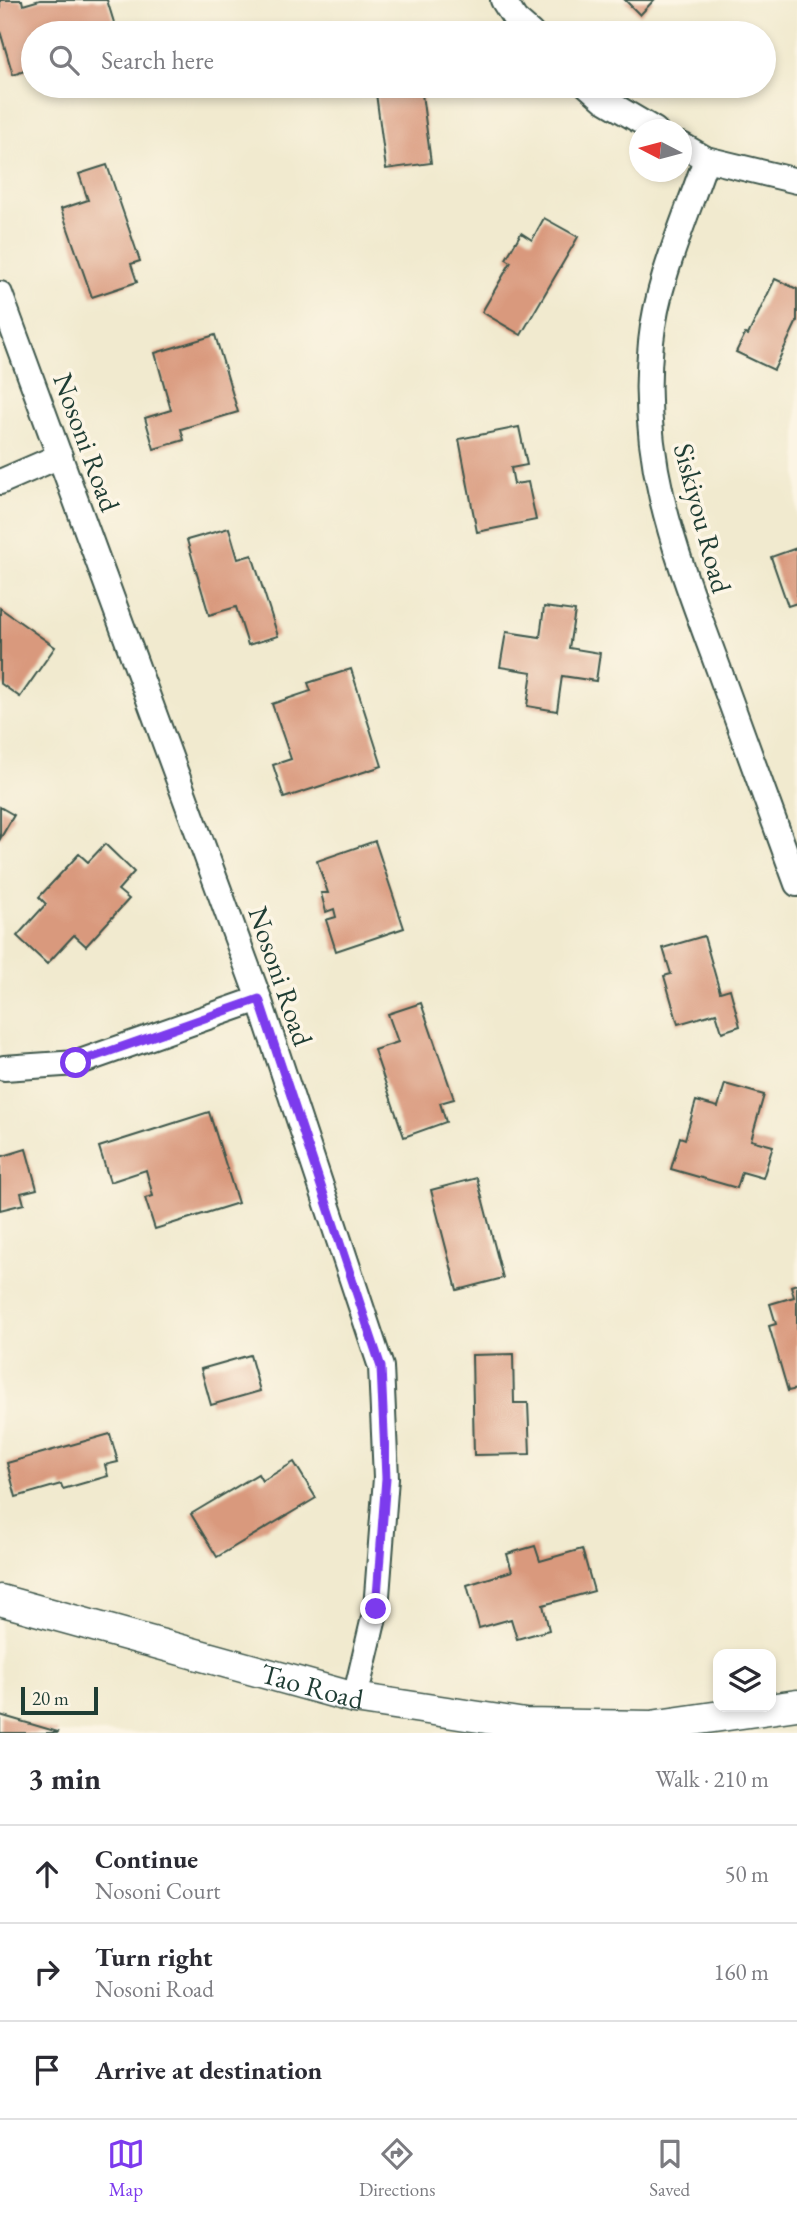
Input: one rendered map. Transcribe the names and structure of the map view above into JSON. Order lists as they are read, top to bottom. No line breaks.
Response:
{"streets":{"street":["Nosoni Road","Siskiyou Road","Tao Road"]},"crossings":[["Nosoni Road","Tao Road"]],"scale_bar":"20 m","north":"left","page":{"search":"Search here","scale":"20 m","heading":["3 min","Walk · 210 m"],"list":[["Continue","Nosoni Court","50 m"],["Turn right","Nosoni Road","160 m"],"Arrive at destination"],"nav":["Map","Directions","Saved"]}}
